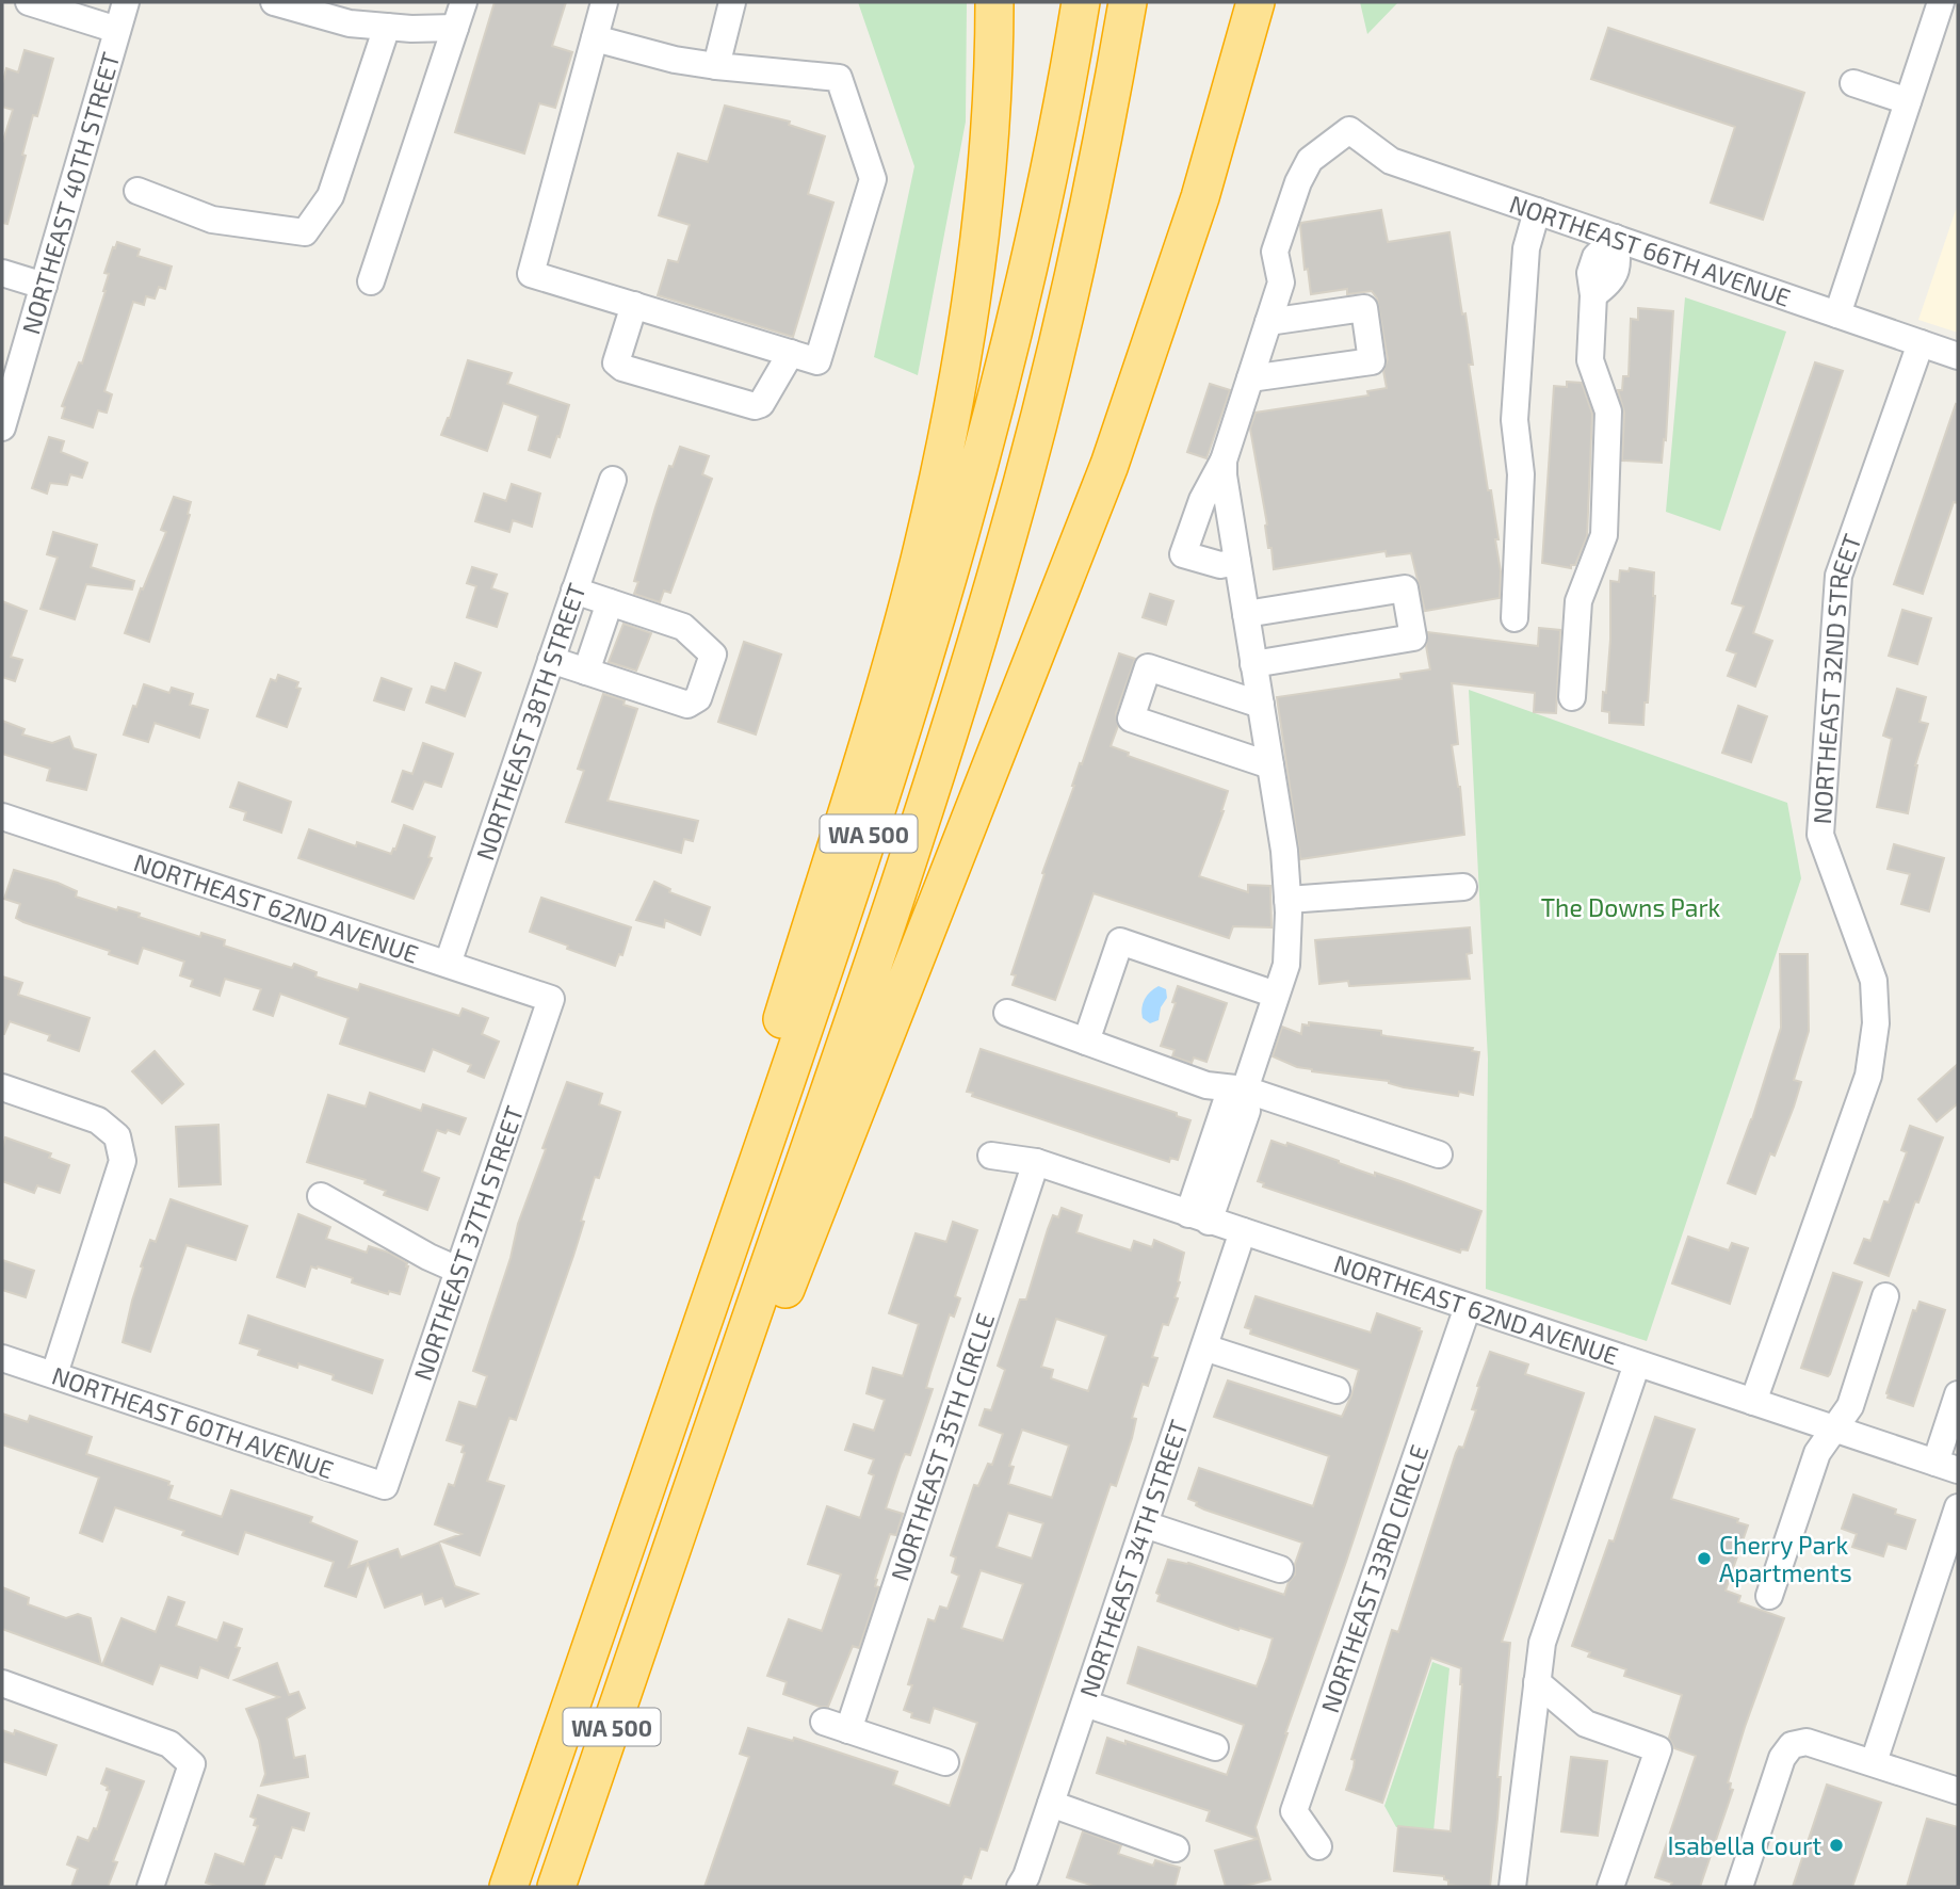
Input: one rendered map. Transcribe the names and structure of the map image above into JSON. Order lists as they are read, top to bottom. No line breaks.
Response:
{"streets":{"highway":["WA 500"],"street":["NORTHEAST 40TH STREET","NORTHEAST 66TH AVENUE","NORTHEAST 32ND STREET","NORTHEAST 38TH STREET","NORTHEAST 62ND AVENUE","NORTHEAST 37TH STREET","NORTHEAST 60TH AVENUE","NORTHEAST 35TH CIRCLE","NORTHEAST 34TH STREET","NORTHEAST 33RD CIRCLE"]},"crossings":[["NORTHEAST 66TH AVENUE","NORTHEAST 32ND STREET"],["NORTHEAST 32ND STREET","NORTHEAST 62ND AVENUE"],["NORTHEAST 38TH STREET","NORTHEAST 62ND AVENUE"],["NORTHEAST 62ND AVENUE","NORTHEAST 37TH STREET"],["NORTHEAST 62ND AVENUE","NORTHEAST 35TH CIRCLE"],["NORTHEAST 62ND AVENUE","NORTHEAST 34TH STREET"],["NORTHEAST 62ND AVENUE","NORTHEAST 33RD CIRCLE"],["NORTHEAST 37TH STREET","NORTHEAST 60TH AVENUE"]],"parks":["The Downs Park"],"places":["Cherry Park Apartments","Isabella Court"]}
